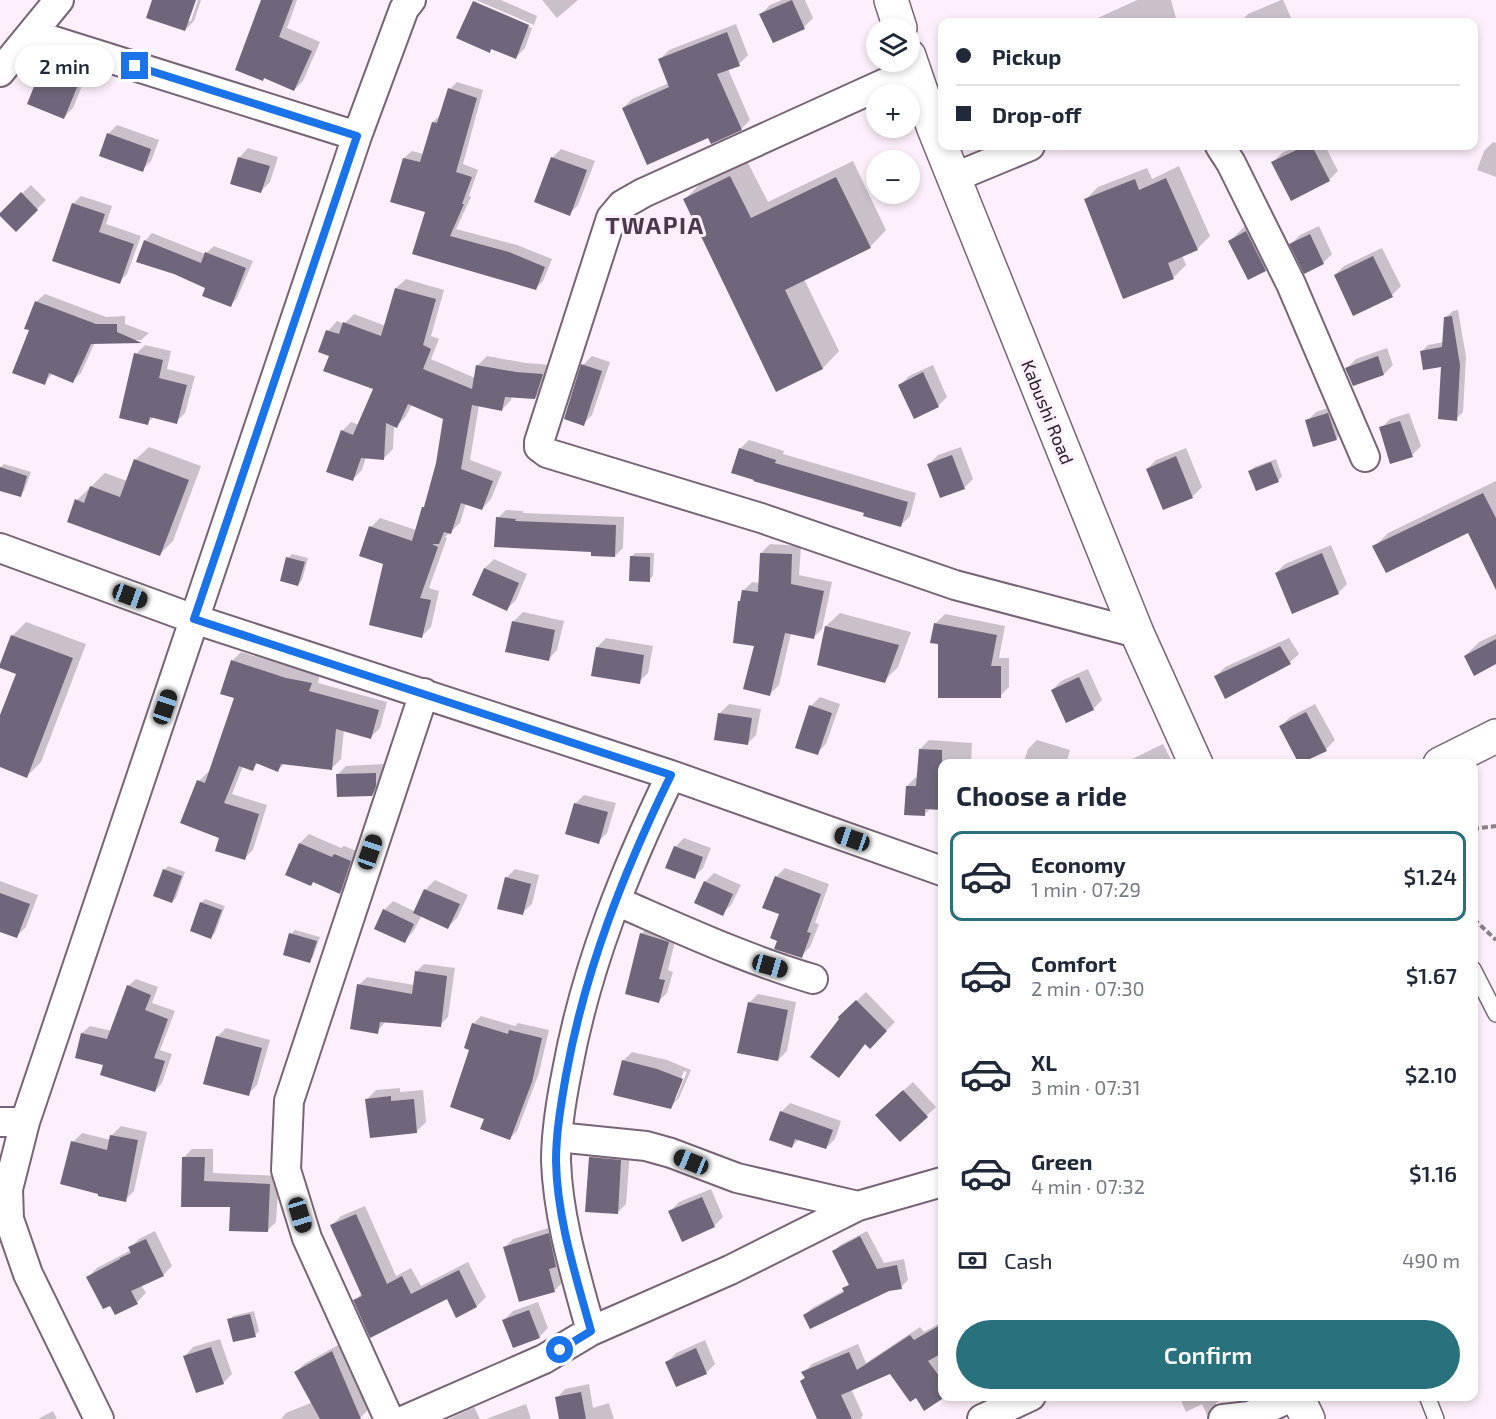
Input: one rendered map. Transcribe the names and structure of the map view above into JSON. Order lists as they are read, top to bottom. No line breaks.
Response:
{"streets":{"main road":["Kabushi Road"]},"districts":["TWAPIA"],"page":{"map_buttons":["+","−"],"banner":["Pickup","Drop-off"],"bubble":"2 min","heading":"Choose a ride","list":[{"name":"Economy","note":"1 min · 07:29","value":"$1.24"},{"name":"Comfort","note":"2 min · 07:30","value":"$1.67"},{"name":"XL","note":"3 min · 07:31","value":"$2.10"},{"name":"Green","note":"4 min · 07:32","value":"$1.16"}],"pay":["Cash","490 m"],"buttons":"Confirm"}}
